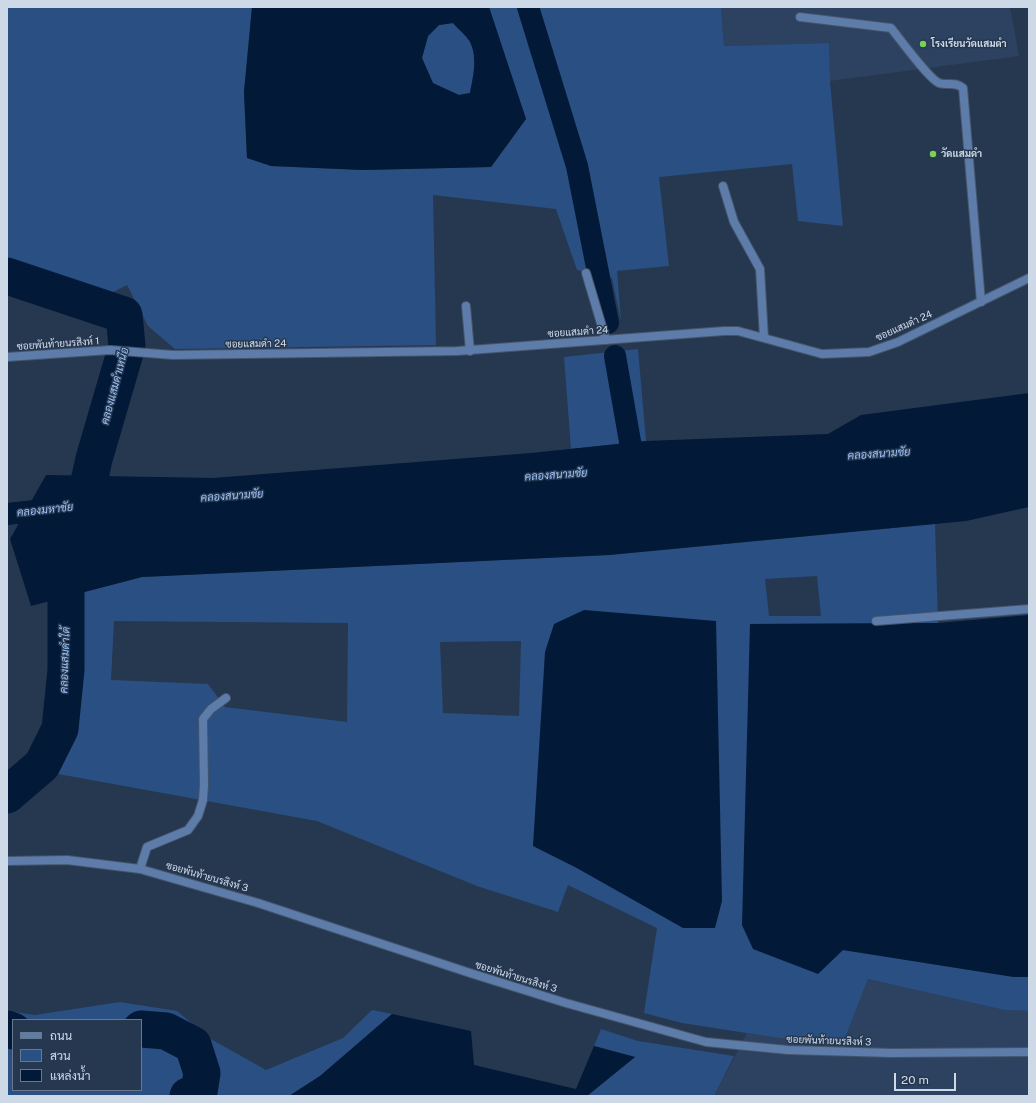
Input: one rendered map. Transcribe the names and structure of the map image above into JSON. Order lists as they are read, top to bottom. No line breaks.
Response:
{"streets":{"street":["ซอยแสมดำ 24","ซอยพันท้ายนรสิงห์ 1","ซอยพันท้ายนรสิงห์ 3"]},"crossings":[["ซอยแสมดำ 24","ซอยพันท้ายนรสิงห์ 1"]],"water":["คลองแสมดำเหนือ","คลองสนามชัย","คลองมหาชัย","คลองแสมดำใต้"],"places":["โรงเรียนวัดแสมดำ","วัดแสมดำ"],"legend":["ถนน","สวน","แหล่งน้ำ"],"scale_bar":"20 m"}
